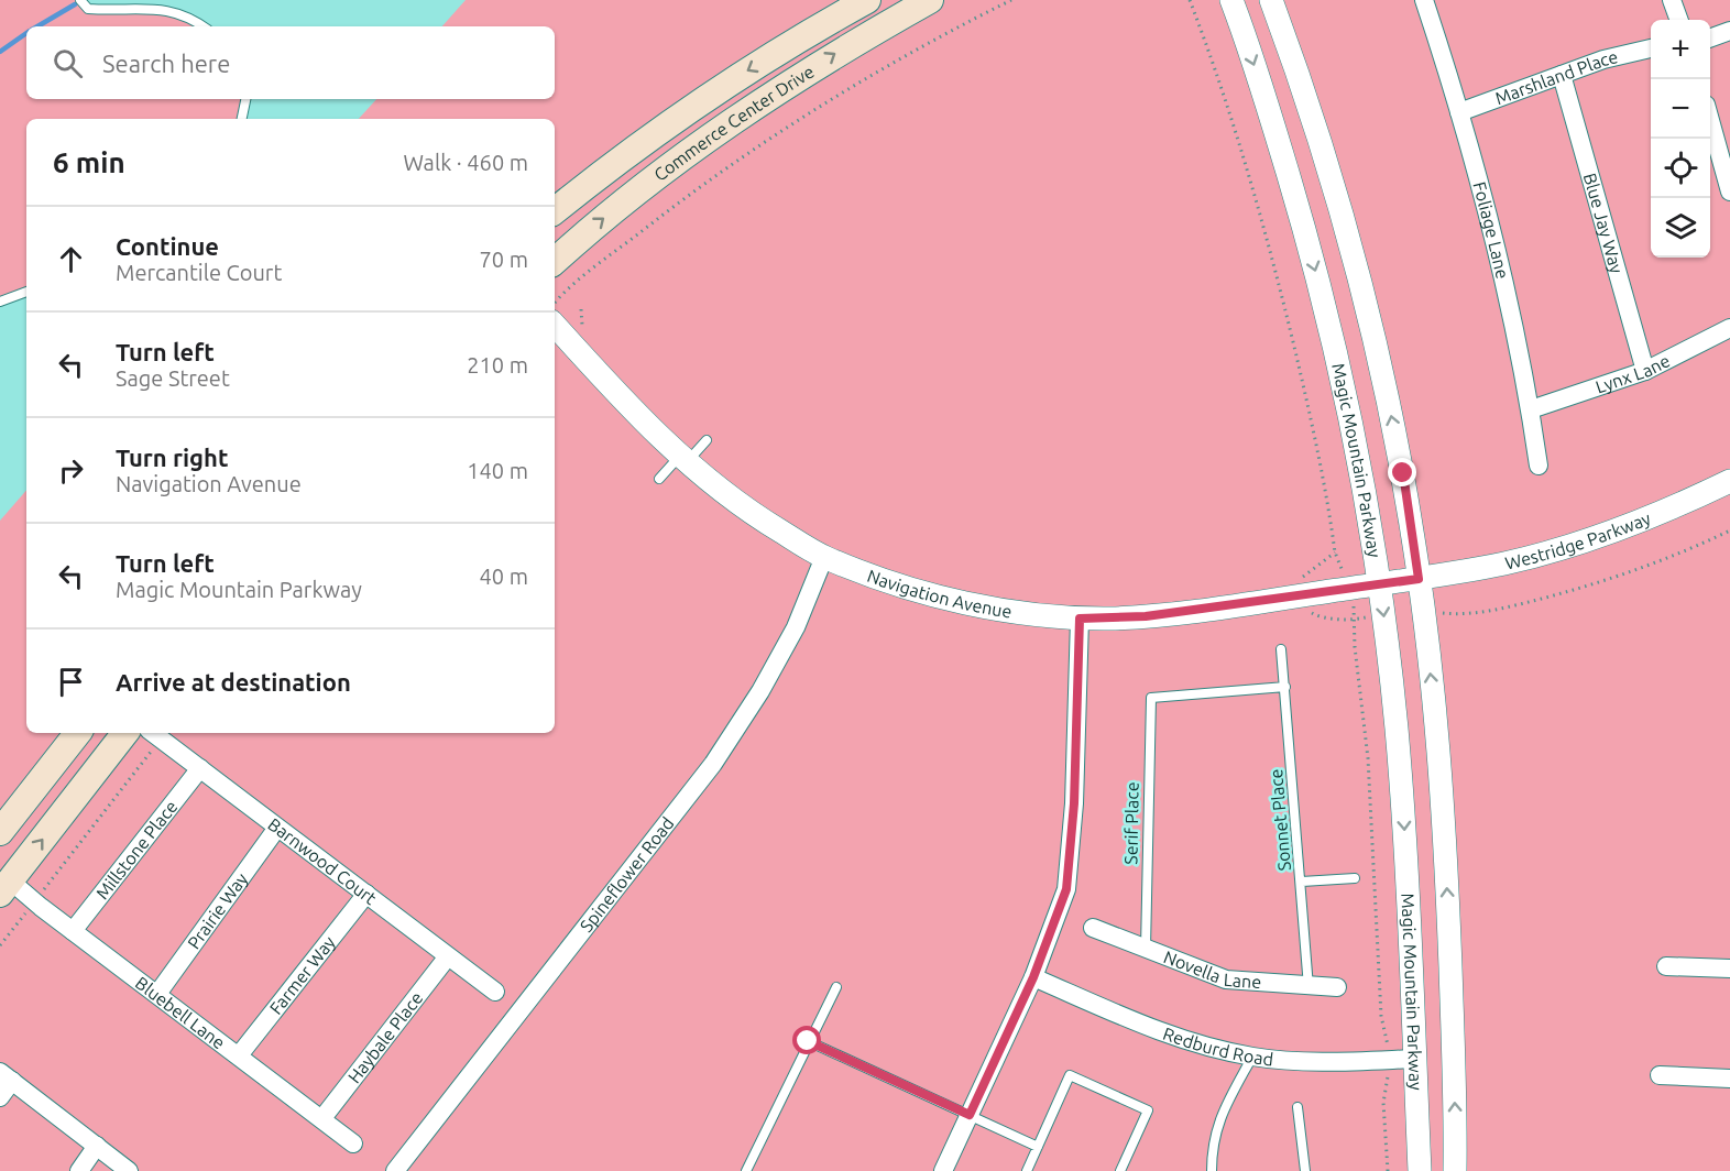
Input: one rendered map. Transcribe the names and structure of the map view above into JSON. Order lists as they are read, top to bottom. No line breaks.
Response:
{"streets":{"main road":["Commerce Center Drive"],"street":["Marshland Place","Blue Jay Way","Foliage Lane","Lynx Lane","Magic Mountain Parkway","Westridge Parkway","Navigation Avenue","Millstone Place","Barnwood Court","Spineflower Road","Prairie Way","Novella Lane","Farmer Way","Bluebell Lane","Haybale Place","Redburd Road"],"lane":["Sonnet Place","Serif Place"]},"crossings":[["Marshland Place","Blue Jay Way"],["Marshland Place","Foliage Lane"],["Blue Jay Way","Lynx Lane"],["Foliage Lane","Lynx Lane"],["Magic Mountain Parkway","Navigation Avenue"],["Magic Mountain Parkway","Redburd Road"],["Westridge Parkway","Navigation Avenue"],["Navigation Avenue","Spineflower Road"],["Sonnet Place","Serif Place"],["Sonnet Place","Novella Lane"],["Serif Place","Novella Lane"],["Millstone Place","Barnwood Court"],["Millstone Place","Bluebell Lane"],["Barnwood Court","Prairie Way"],["Barnwood Court","Farmer Way"],["Barnwood Court","Haybale Place"],["Prairie Way","Bluebell Lane"],["Farmer Way","Bluebell Lane"],["Bluebell Lane","Haybale Place"]],"page":{"map_buttons":["+","−"],"search":"Search here","heading":["6 min","Walk · 460 m"],"list":[["Continue","Mercantile Court","70 m"],["Turn left","Sage Street","210 m"],["Turn right","Navigation Avenue","140 m"],["Turn left","Magic Mountain Parkway","40 m"],"Arrive at destination"]}}
